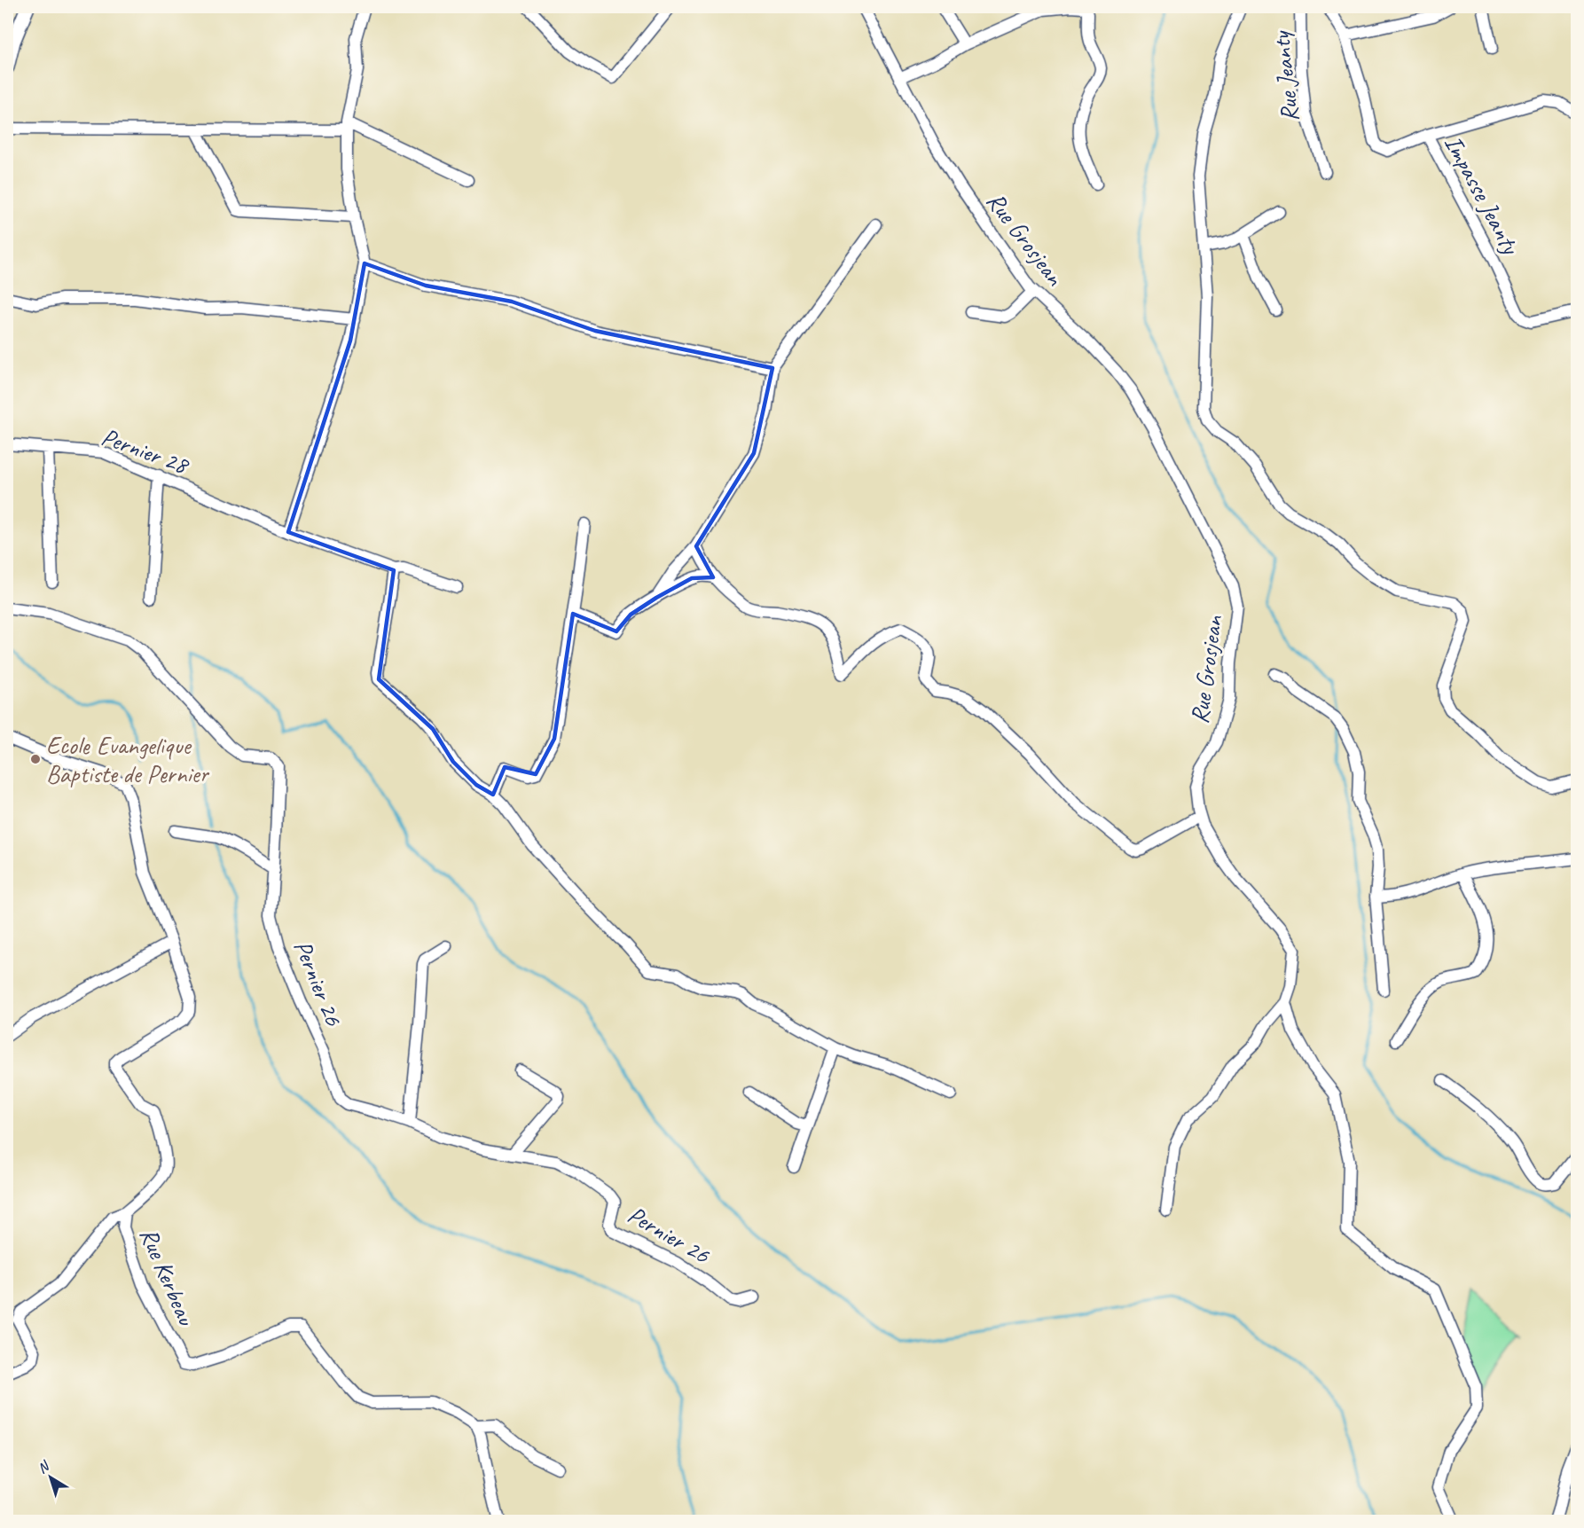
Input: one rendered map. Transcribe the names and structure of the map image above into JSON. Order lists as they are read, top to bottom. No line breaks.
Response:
{"streets":{"street":["Rue Jeanty","Impasse Jeanty","Rue Grosjean","Pernier 28","Pernier 26","Rue Kerbeau"]},"places":["Ecole Evangelique Baptiste de Pernier"],"north":"top left"}
